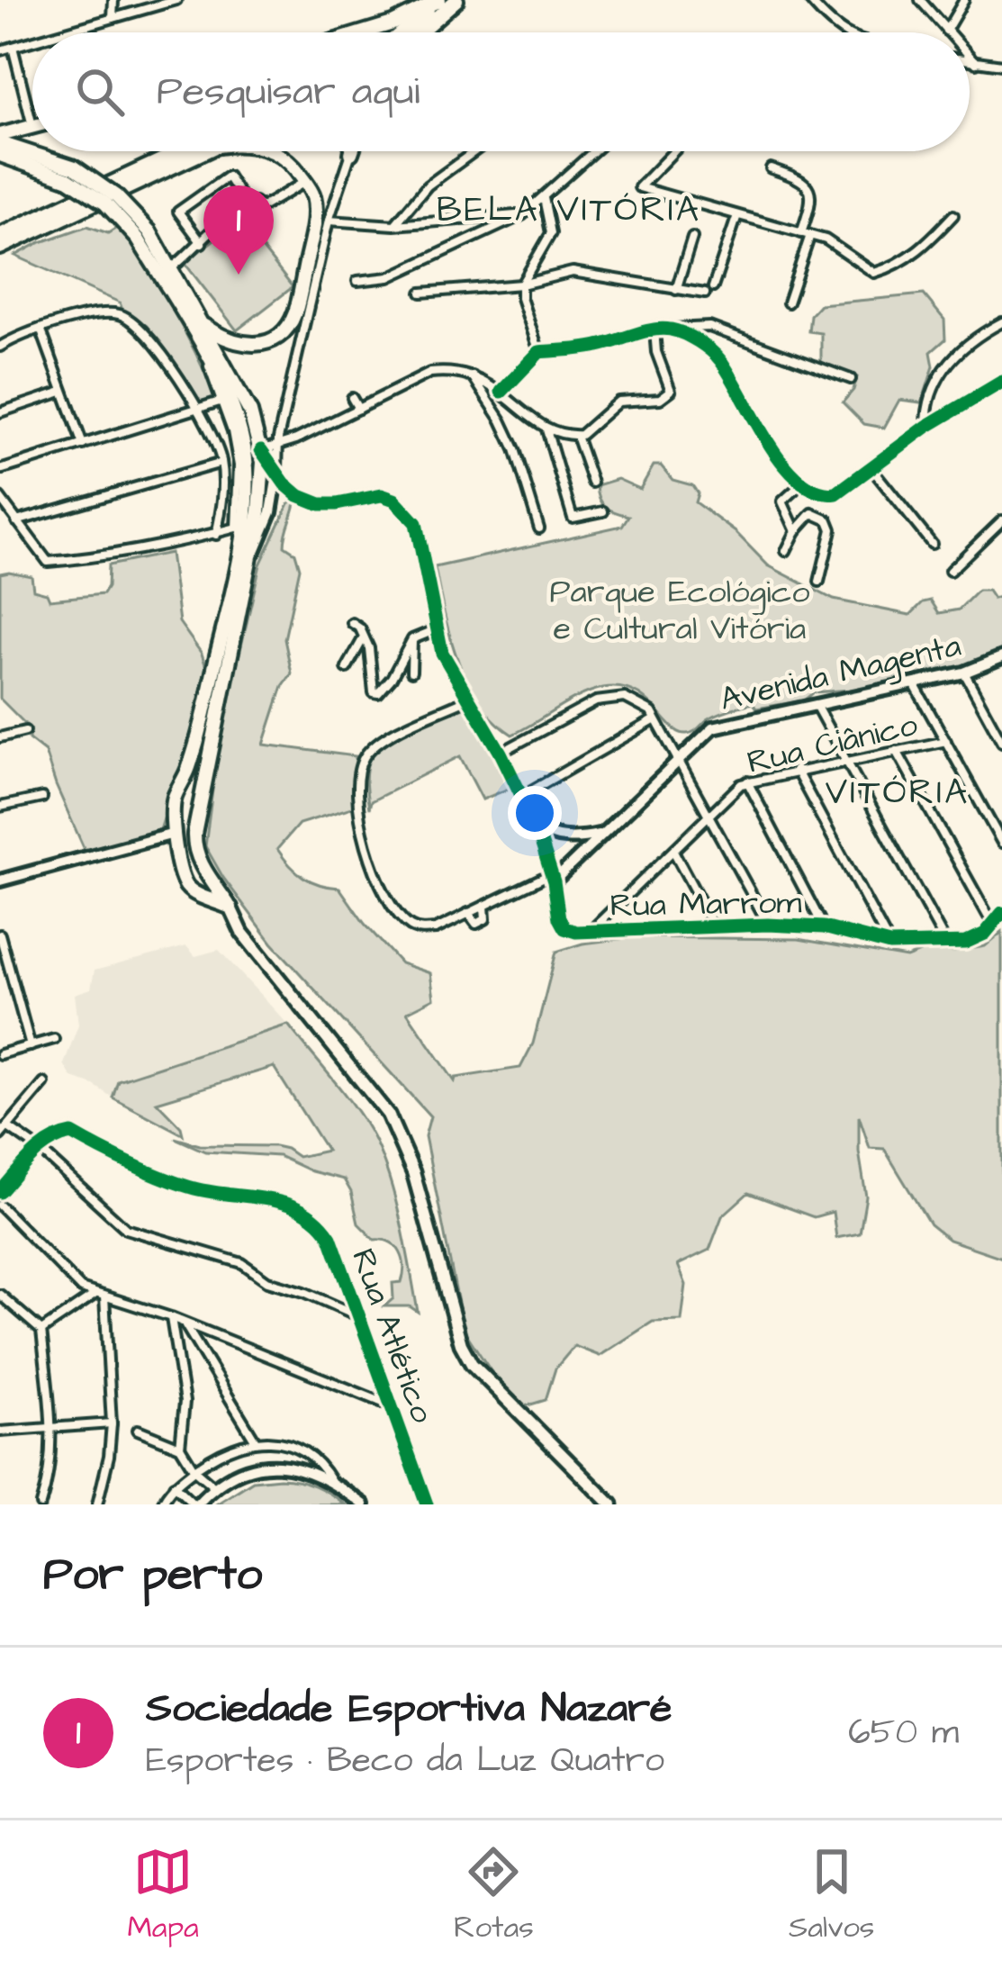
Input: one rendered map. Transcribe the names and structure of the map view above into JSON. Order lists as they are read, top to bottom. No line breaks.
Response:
{"streets":{"street":["Avenida Magenta","Rua Ciânico","Rua Marrom","Rua Atlético"]},"crossings":[["Rua Ciânico","Rua Marrom"]],"districts":["BELA VITÓRIA","VITÓRIA"],"parks":["Parque Ecológico e Cultural Vitória"],"page":{"search":"Pesquisar aqui","pins":"1","heading":"Por perto","list":[{"mark":"1","name":"Sociedade Esportiva Nazaré","note":"Esportes · Beco da Luz Quatro","value":"650 m"}],"nav":["Mapa","Rotas","Salvos"]}}
